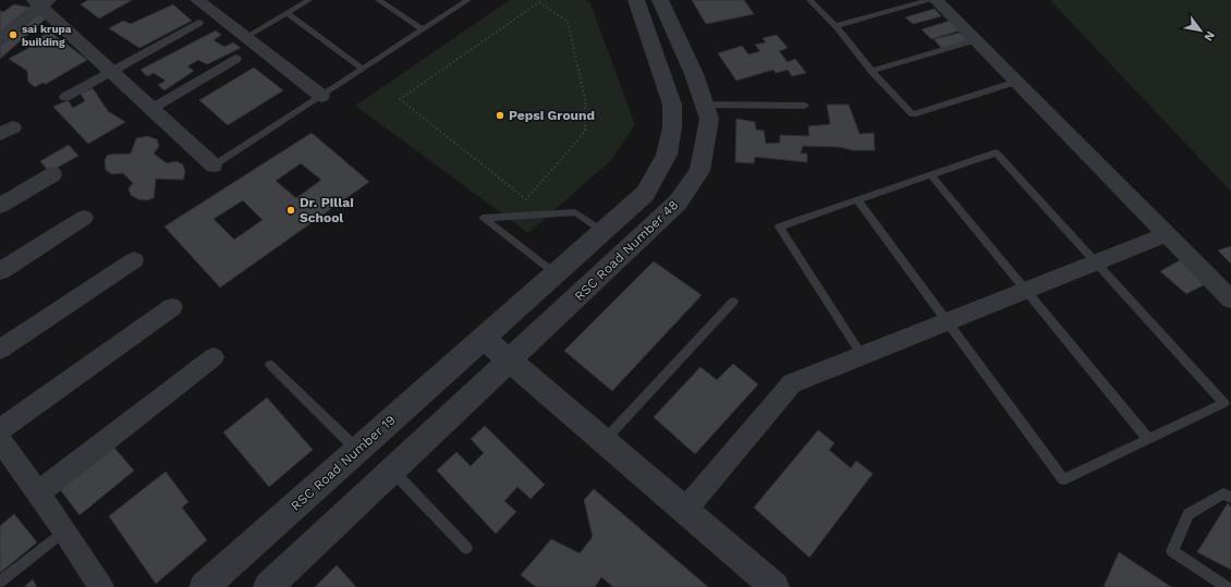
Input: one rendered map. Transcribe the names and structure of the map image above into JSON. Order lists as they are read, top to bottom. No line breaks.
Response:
{"streets":{"street":["RSC Road Number 48","RSC Road Number 19"]},"places":["sai krupa building","Pepsi Ground","Dr. Pillai School"],"north":"bottom right"}
